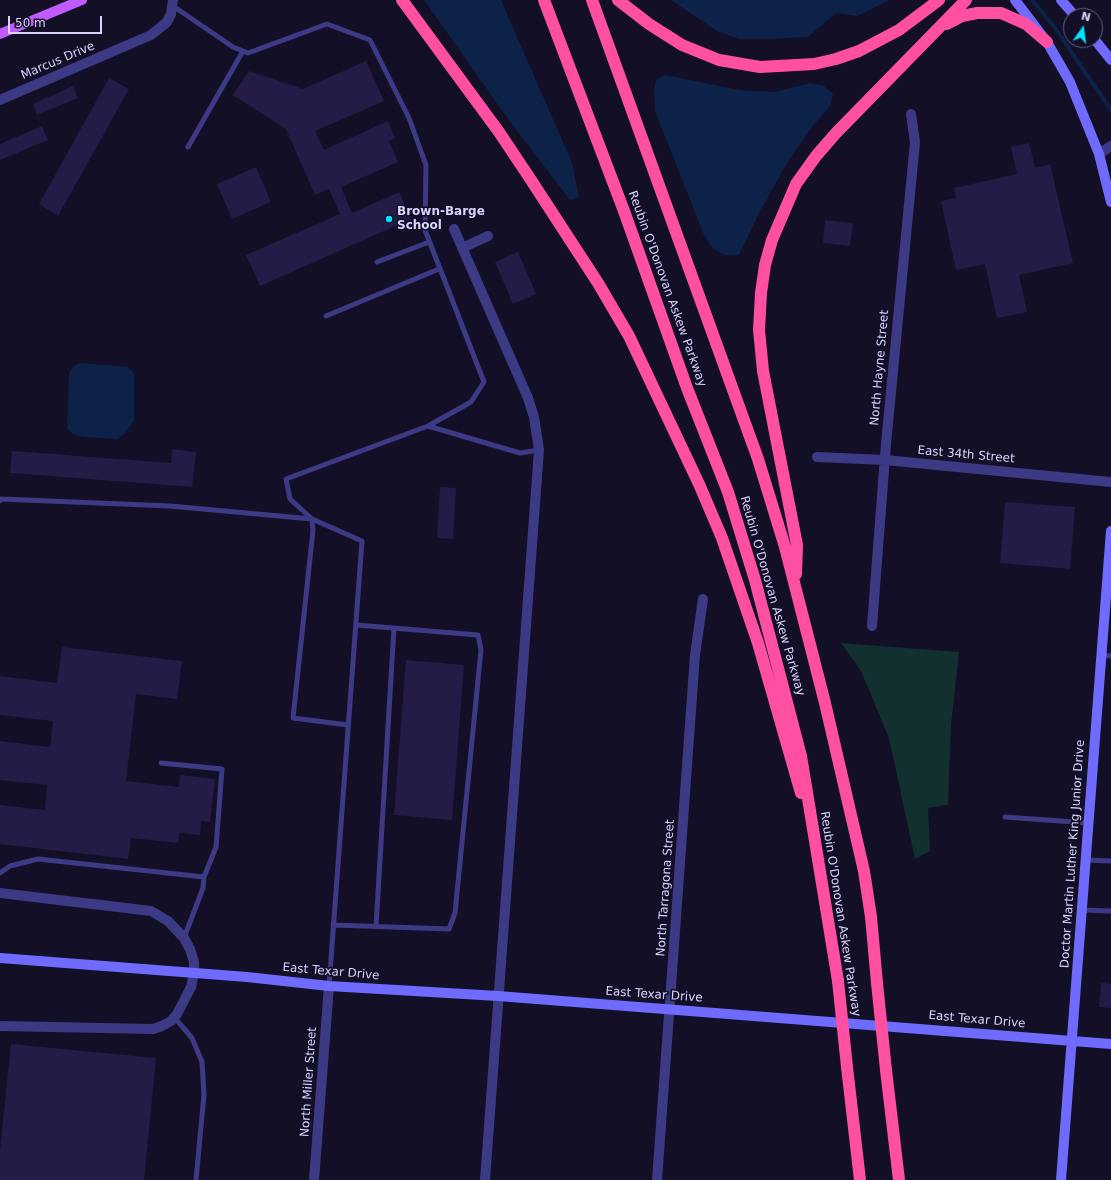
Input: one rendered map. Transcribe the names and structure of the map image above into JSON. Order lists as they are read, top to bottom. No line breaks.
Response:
{"streets":{"highway":["Reubin O'Donovan Askew Parkway"],"main road":["Doctor Martin Luther King Junior Drive","East Texar Drive"],"street":["Marcus Drive","North Hayne Street","East 34th Street","North Tarragona Street","North Miller Street"]},"crossings":[["North Hayne Street","East 34th Street"],["Doctor Martin Luther King Junior Drive","East Texar Drive"],["North Tarragona Street","East Texar Drive"],["East Texar Drive","North Miller Street"]],"places":["Brown-Barge School"],"scale_bar":"50 m","north":"top"}
